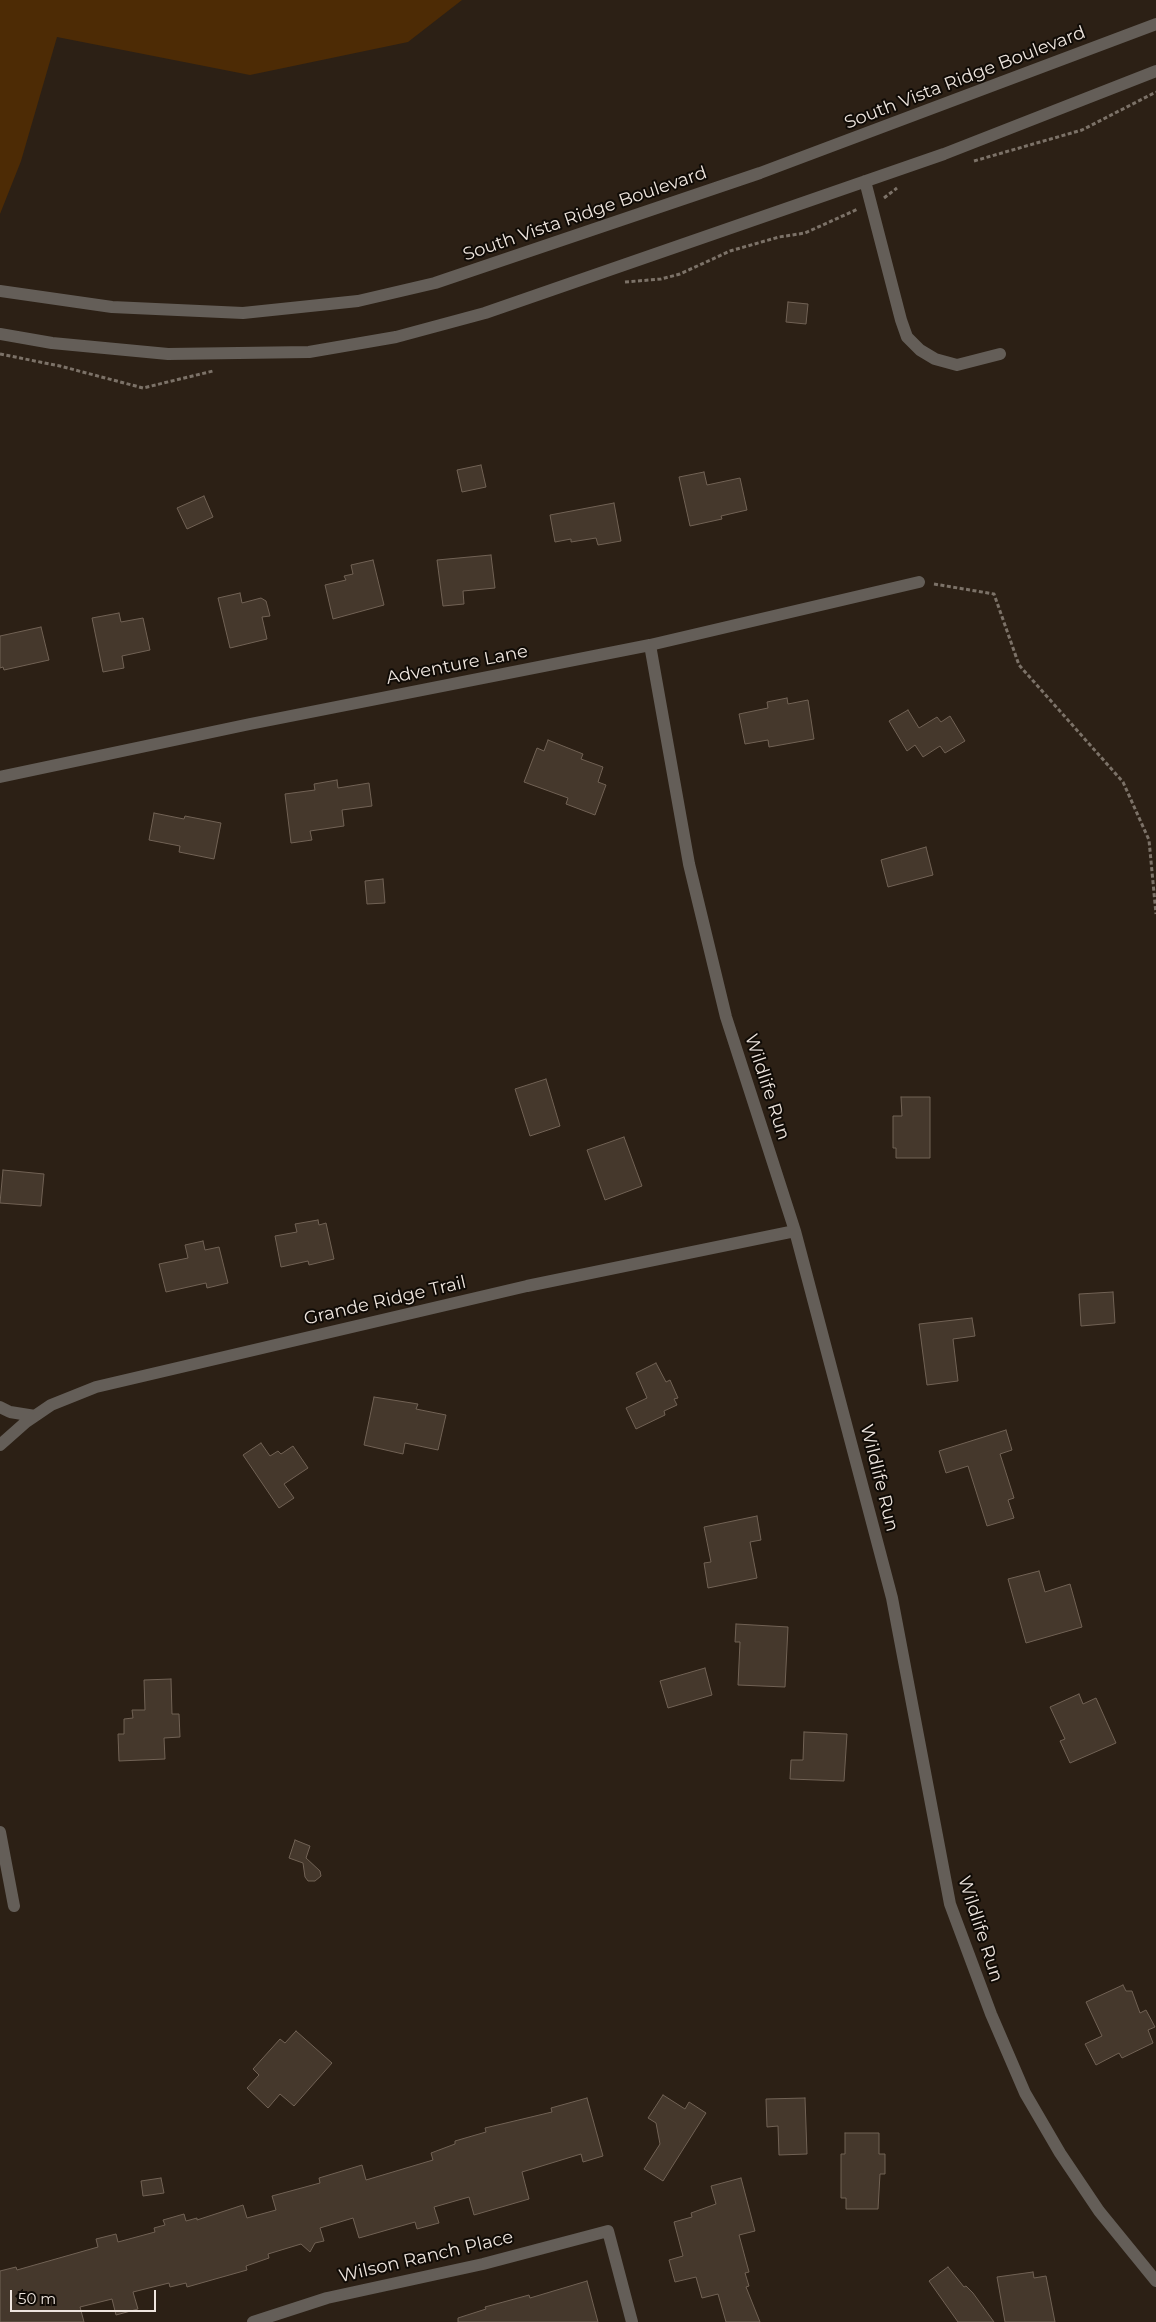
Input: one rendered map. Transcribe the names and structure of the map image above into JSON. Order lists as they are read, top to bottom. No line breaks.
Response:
{"streets":{"street":["South Vista Ridge Boulevard","Adventure Lane","Wildlife Run","Grande Ridge Trail","Wilson Ranch Place"]},"crossings":[["Adventure Lane","Wildlife Run"],["Wildlife Run","Grande Ridge Trail"]],"scale_bar":"50 m"}
